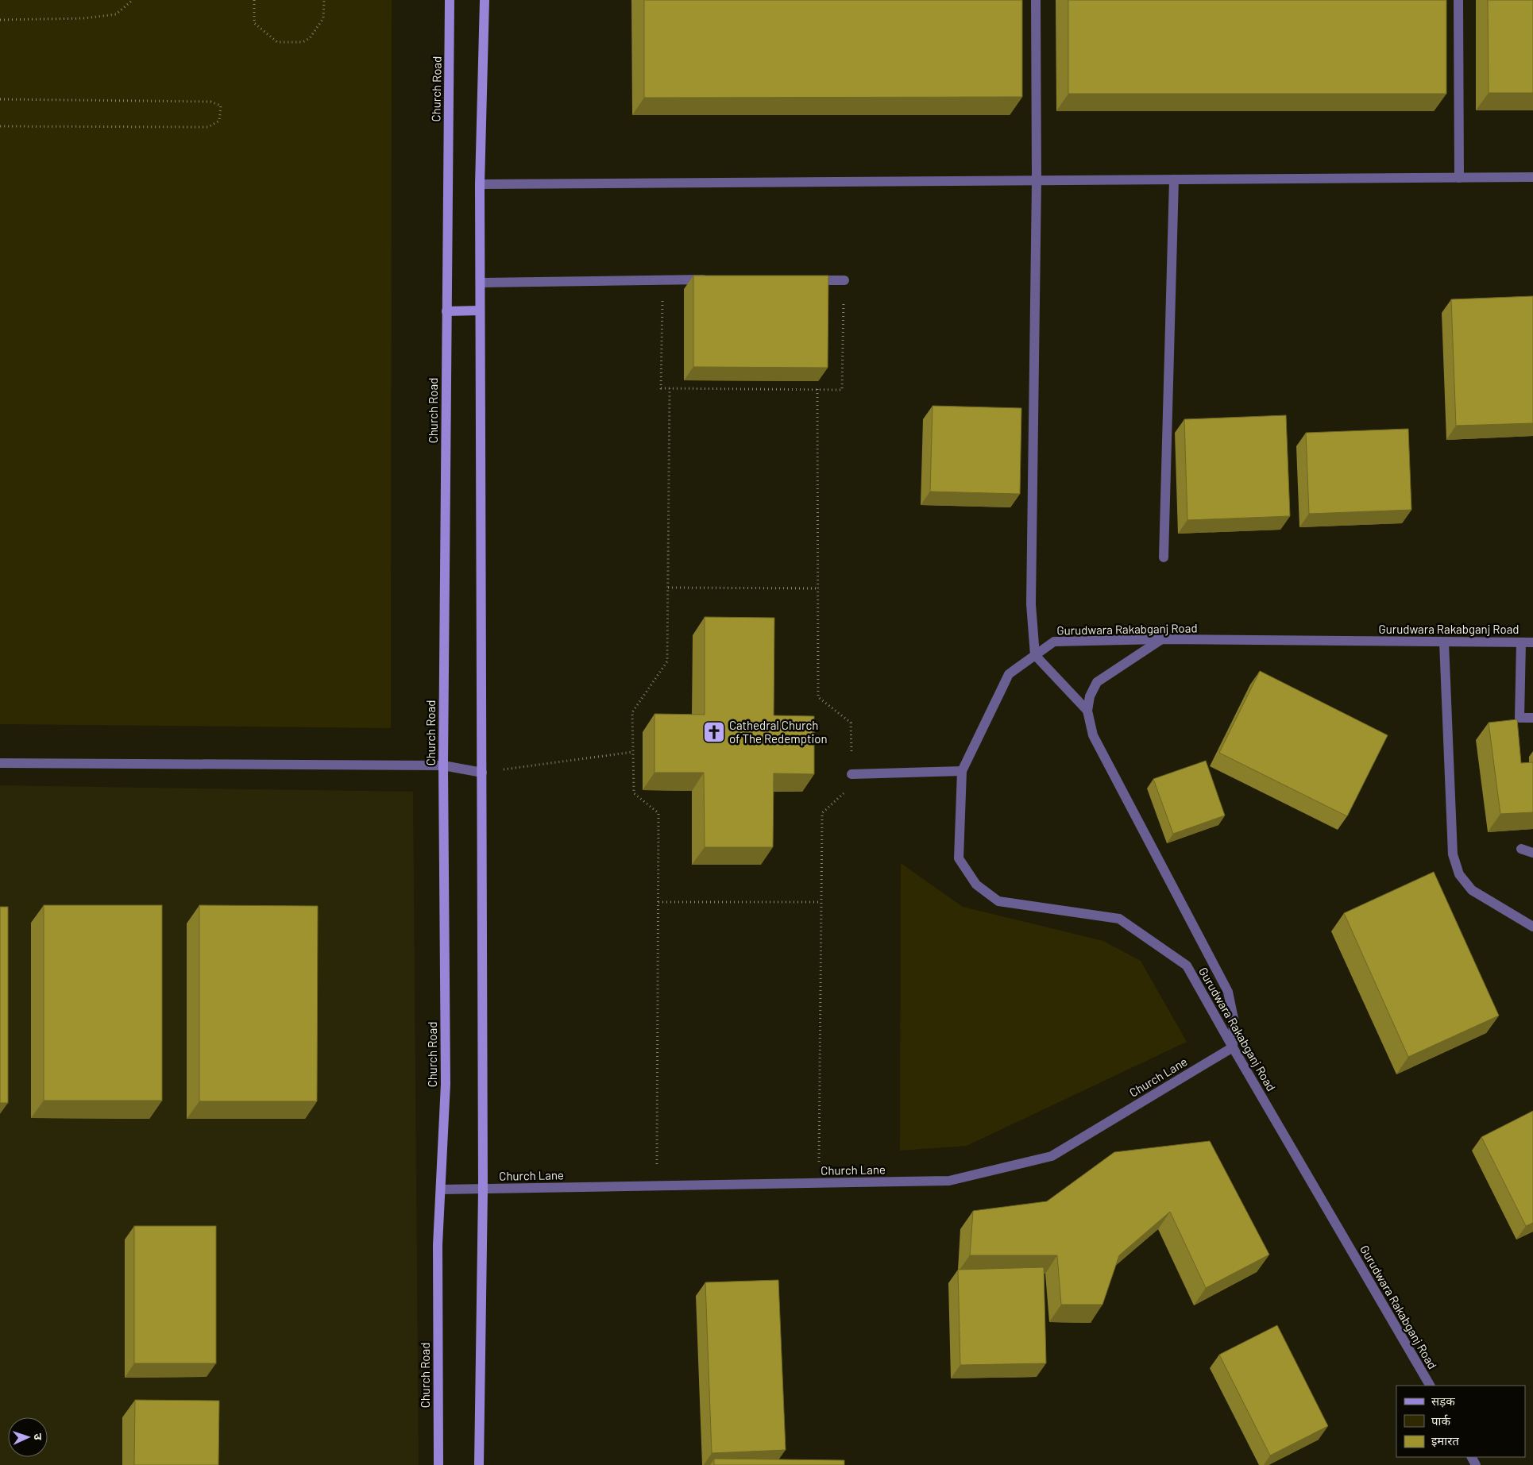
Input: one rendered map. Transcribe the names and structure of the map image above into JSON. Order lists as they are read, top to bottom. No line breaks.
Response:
{"streets":{"street":["Church Road","Gurudwara Rakabganj Road","Church Lane"]},"crossings":[["Church Road","Church Lane"],["Gurudwara Rakabganj Road","Church Lane"]],"places":{"church":["Cathedral Church of The Redemption"]},"legend":["सड़क","पार्क","इमारत"],"north":"right"}
